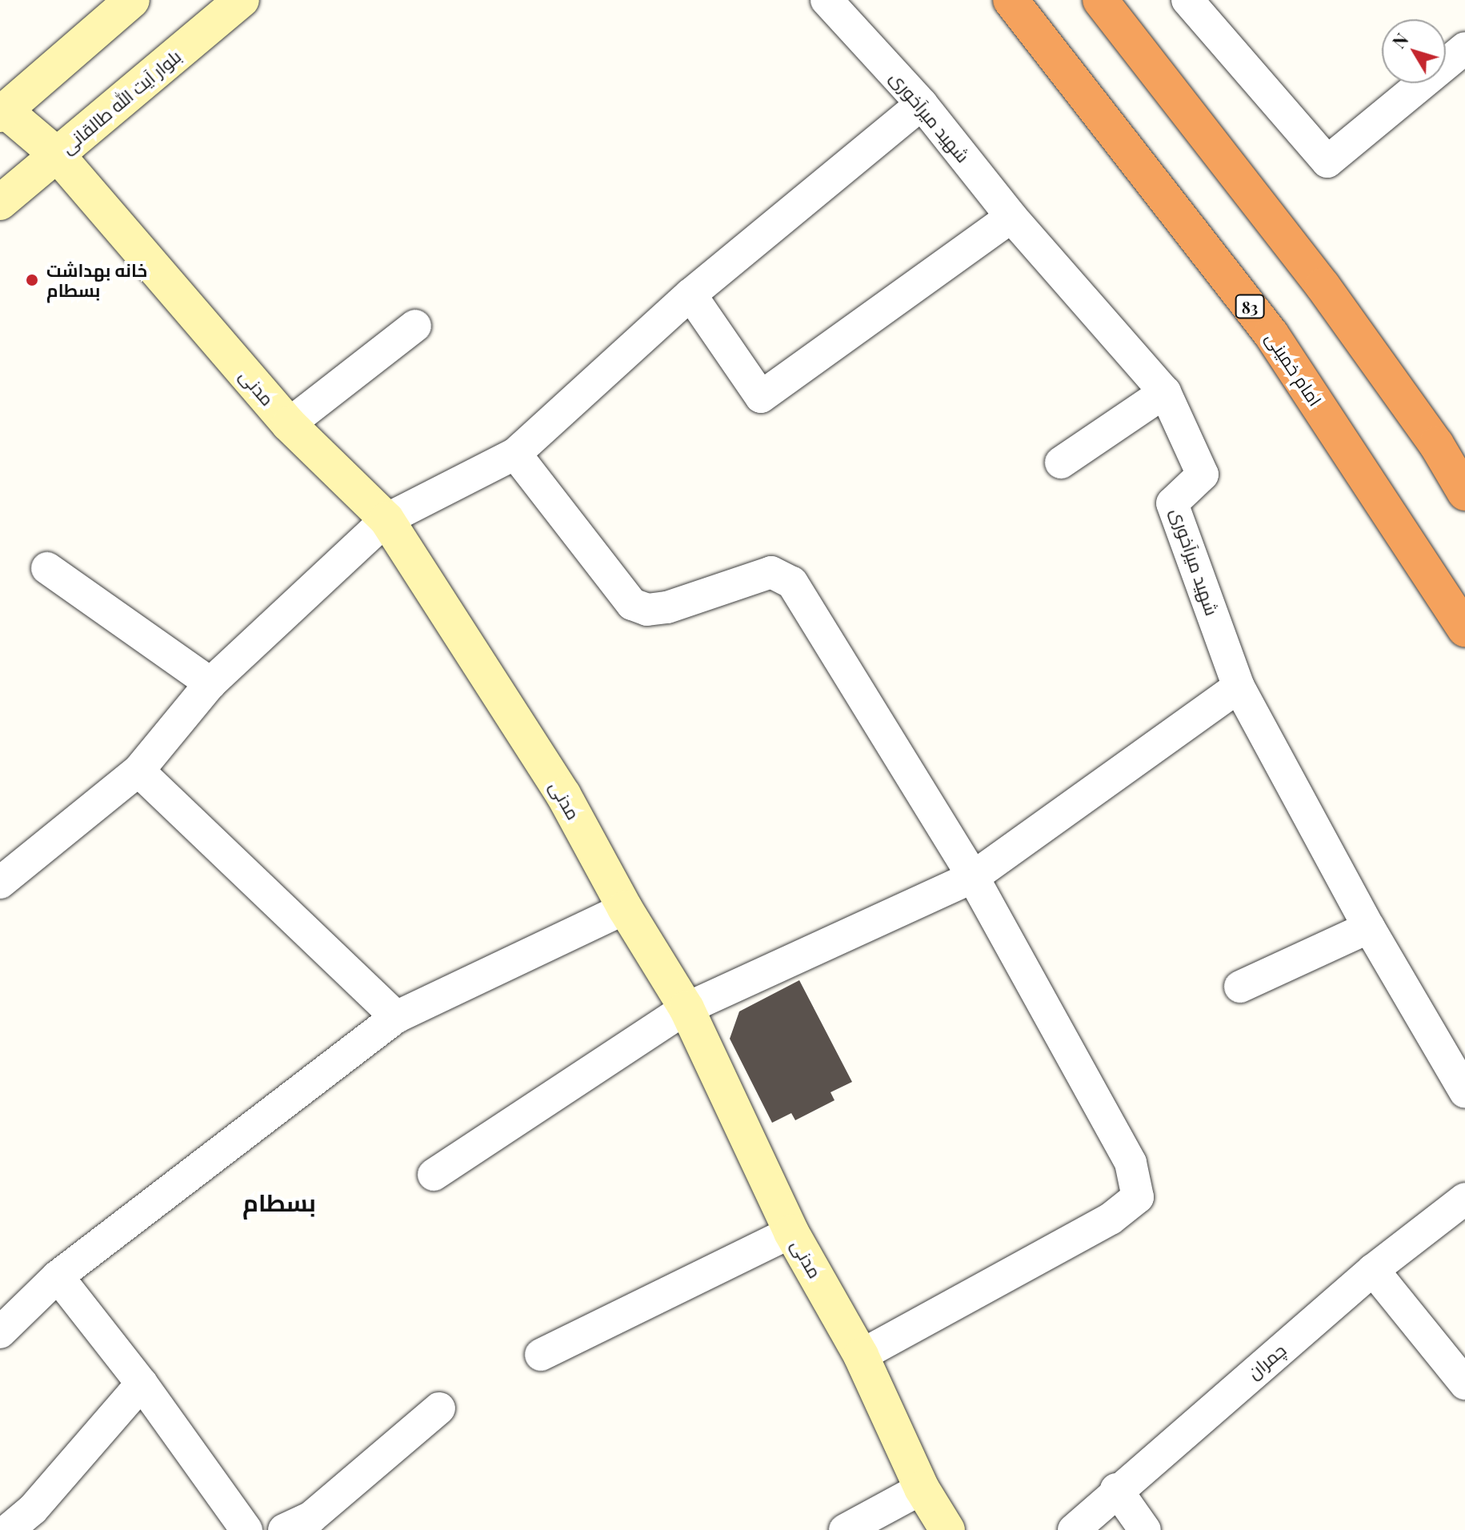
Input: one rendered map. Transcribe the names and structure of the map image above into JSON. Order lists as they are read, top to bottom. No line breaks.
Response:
{"streets":{"highway":["83","امام خمینی"],"street":["بلوار آیت الله طالقانی","شهید میرآخوری","مدنی","چمران"]},"crossings":[["بلوار آیت الله طالقانی","مدنی"]],"districts":["بسطام"],"places":["خانه بهداشت بسطام"],"north":"top left"}
